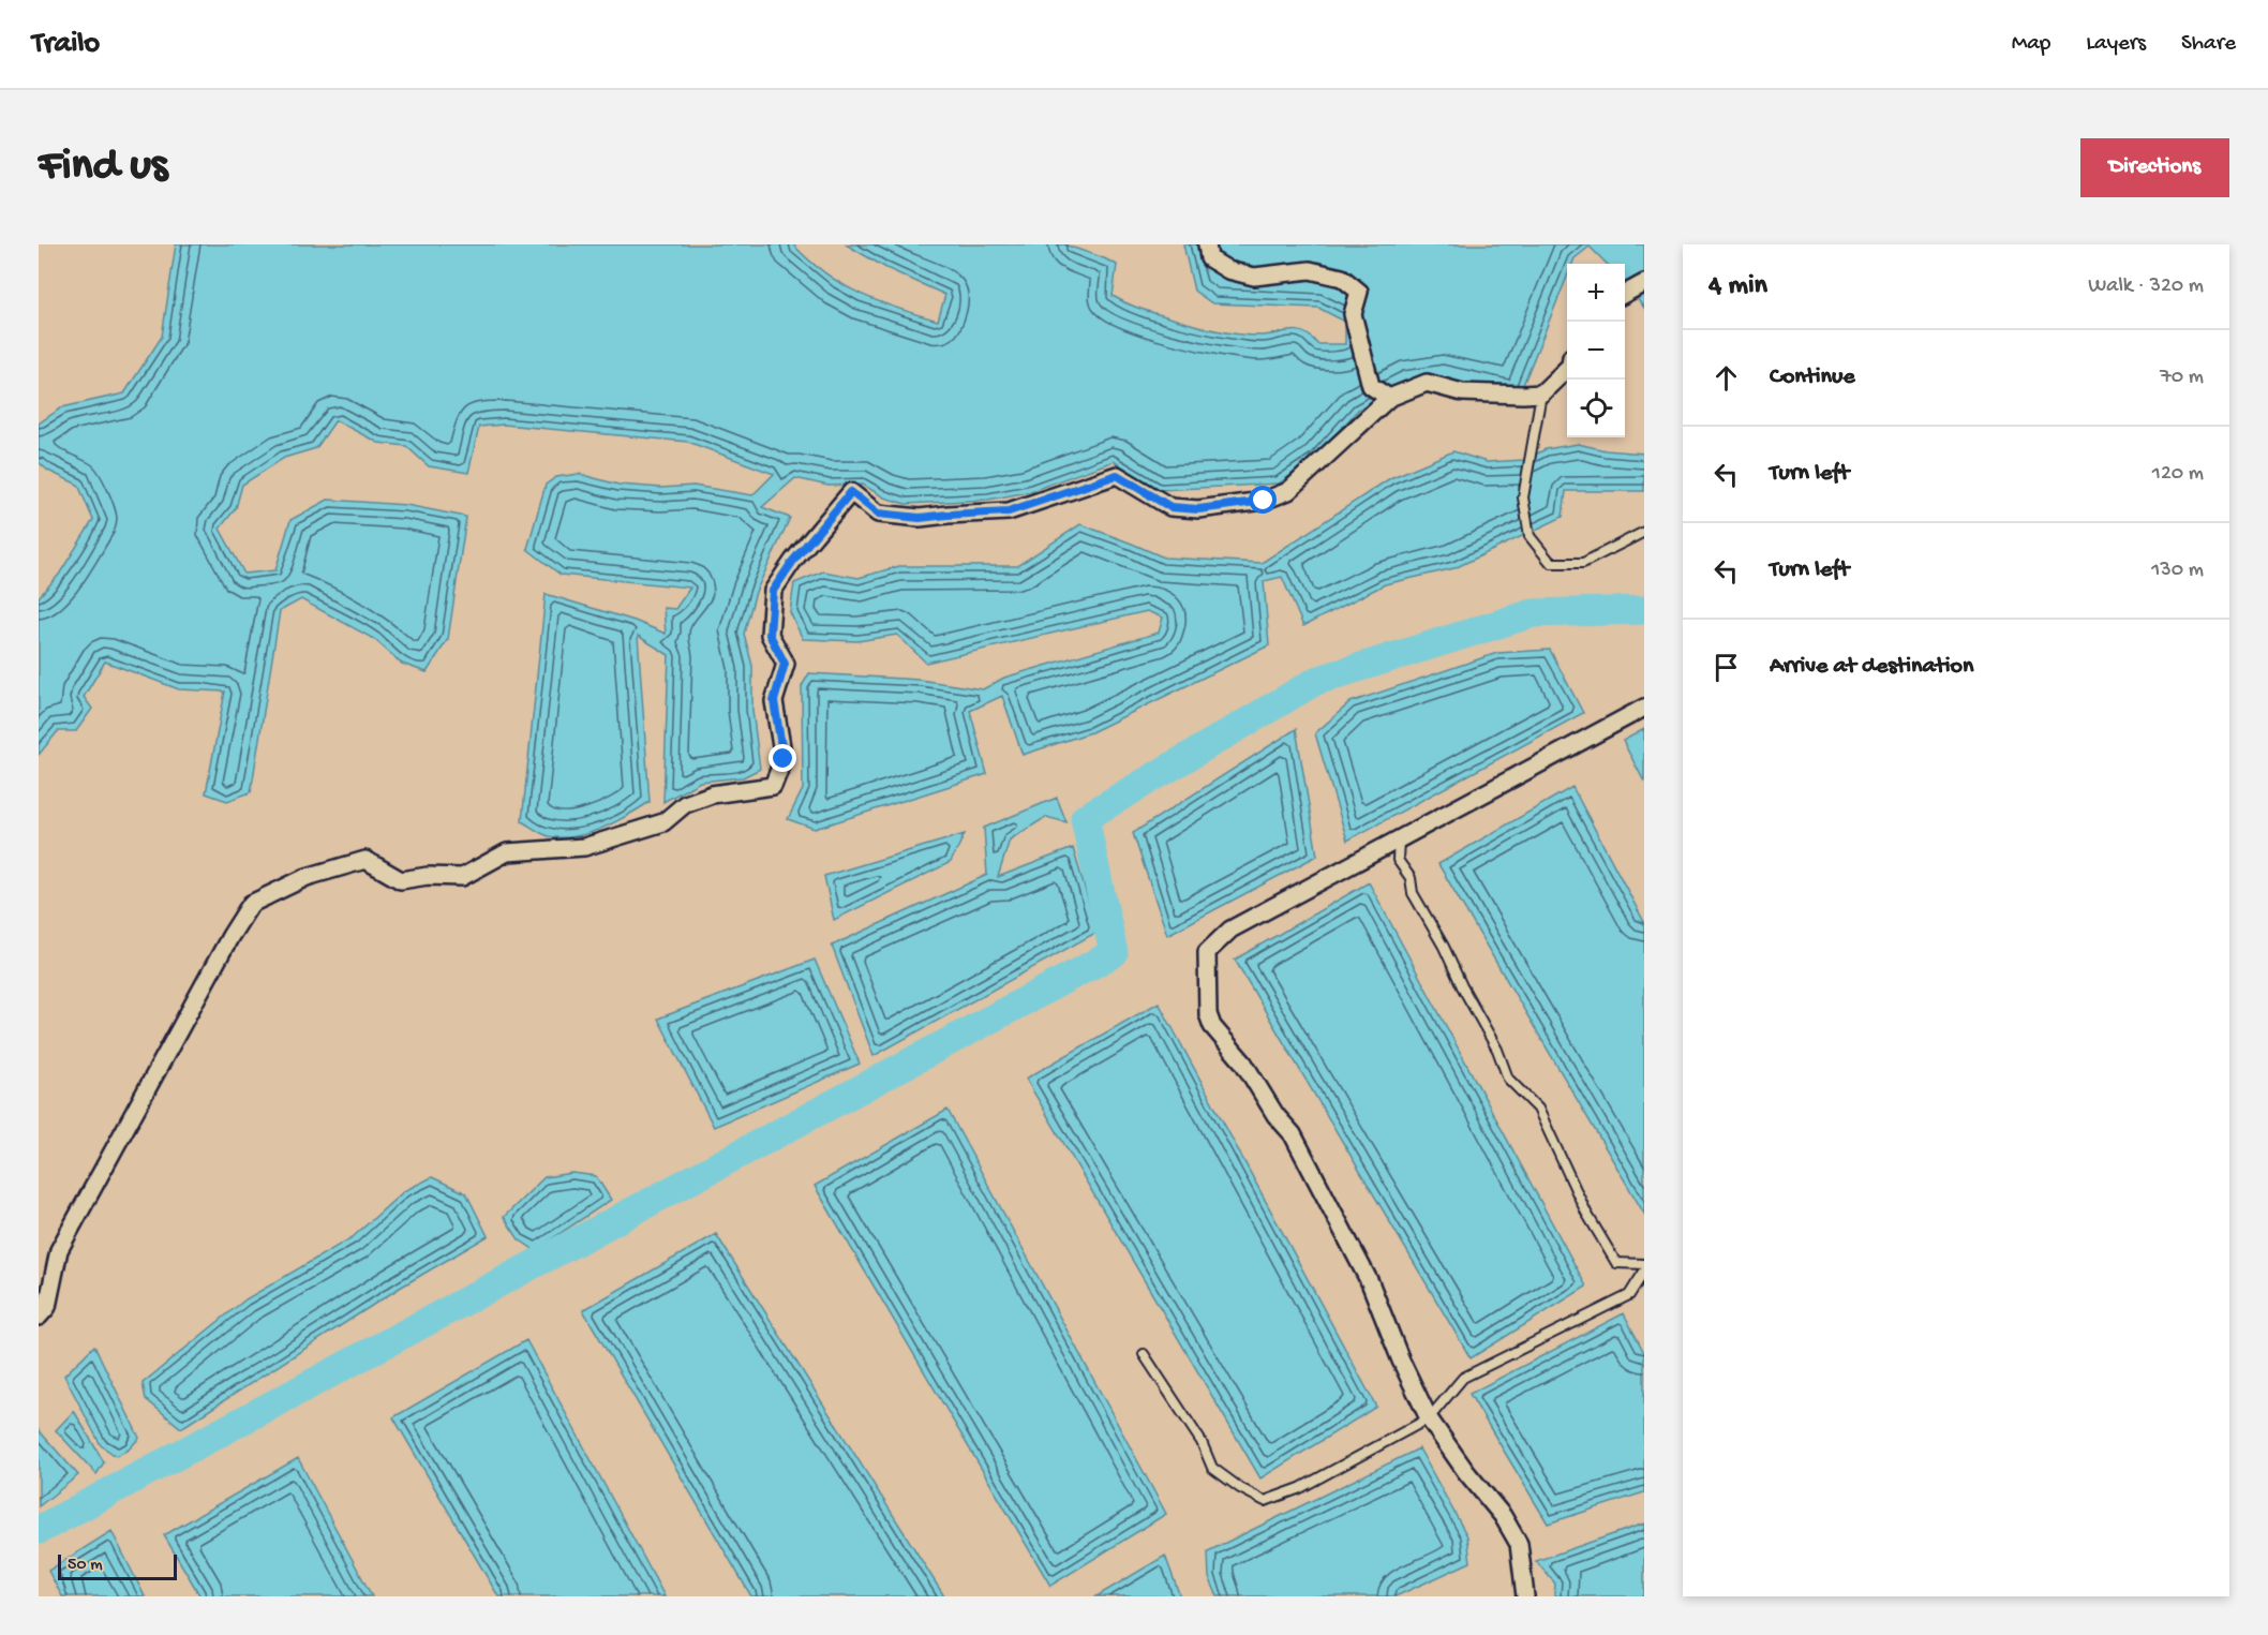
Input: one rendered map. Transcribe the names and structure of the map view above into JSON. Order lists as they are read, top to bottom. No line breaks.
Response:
{"scale_bar":"50 m","page":{"header":"Trailo","nav":["Map","Layers","Share"],"buttons":"Directions","title":"Find us","heading":["4 min","Walk · 320 m"],"map_buttons":["+","−"],"list":[["Continue","70 m"],["Turn left","120 m"],["Turn left","130 m"],"Arrive at destination"],"scale":"50 m"}}
